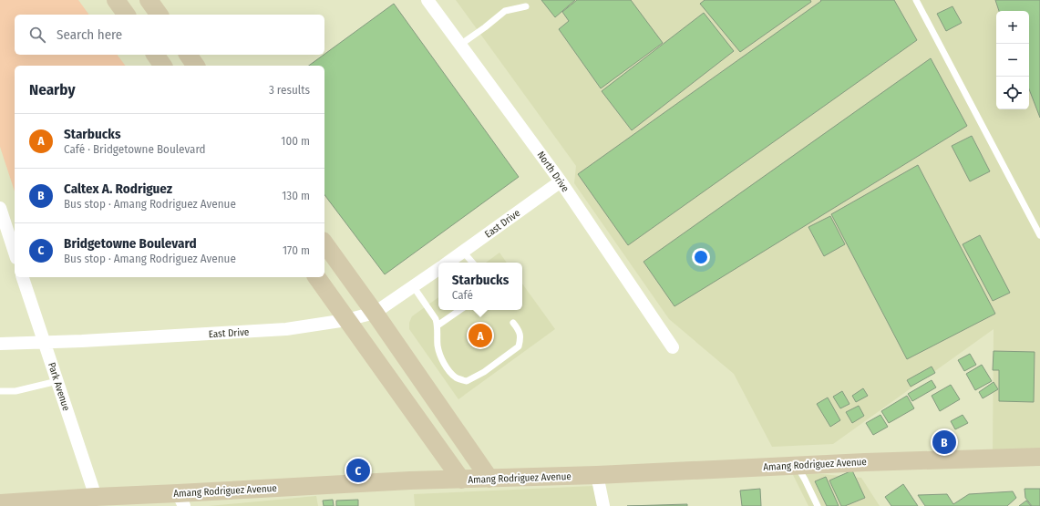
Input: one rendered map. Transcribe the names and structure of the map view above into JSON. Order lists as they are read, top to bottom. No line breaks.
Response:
{"streets":{"main road":["Amang Rodriguez Avenue"],"street":["North Drive","East Drive","Park Avenue"]},"crossings":[["North Drive","East Drive"],["East Drive","Park Avenue"],["Park Avenue","Amang Rodriguez Avenue"]],"page":{"map_buttons":["+","−"],"search":"Search here","heading":["Nearby","3 results"],"list":[{"mark":"A","name":"Starbucks","note":"Café · Bridgetowne Boulevard","value":"100 m"},{"mark":"B","name":"Caltex A. Rodriguez","note":"Bus stop · Amang Rodriguez Avenue","value":"130 m"},{"mark":"C","name":"Bridgetowne Boulevard","note":"Bus stop · Amang Rodriguez Avenue","value":"170 m"}],"popup":["Starbucks","Café"],"pins":["A","B","C"]}}
